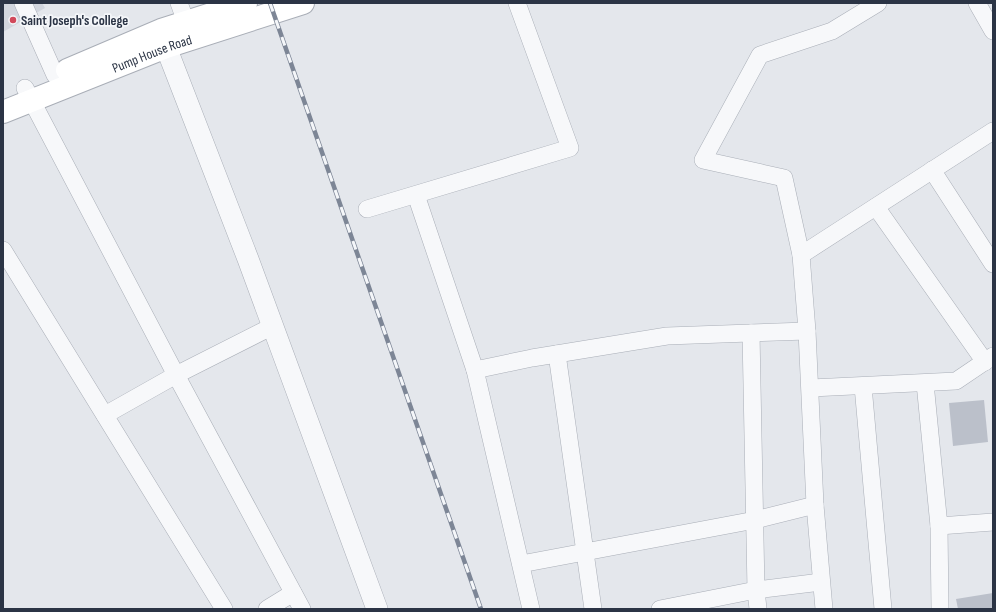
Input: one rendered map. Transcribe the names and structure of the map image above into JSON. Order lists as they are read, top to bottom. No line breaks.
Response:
{"streets":{"main road":["Pump House Road"]},"places":["Saint Joseph's College"]}
